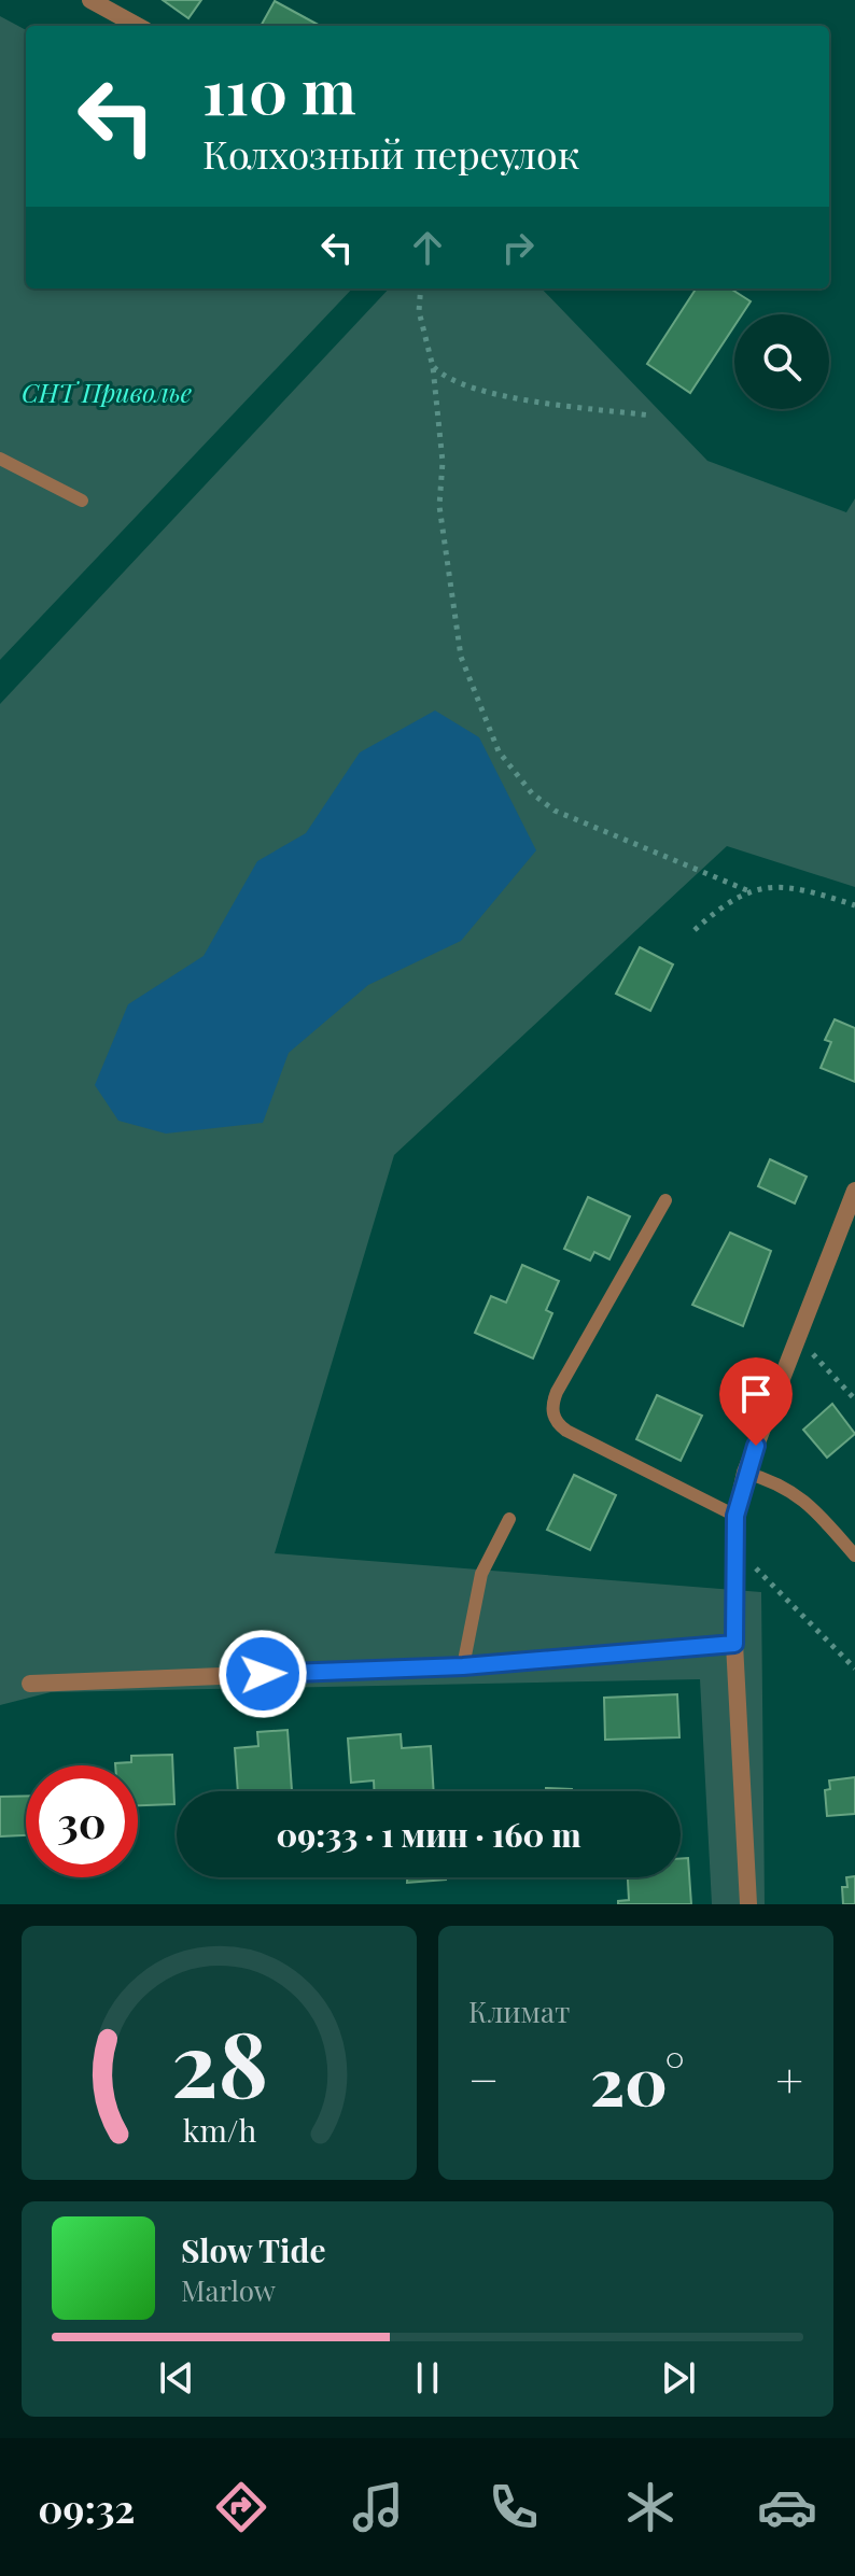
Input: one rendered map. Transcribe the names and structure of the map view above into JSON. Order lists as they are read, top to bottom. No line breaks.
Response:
{"parks":["СНТ Приволье"],"page":{"turn":["110 m","Колхозный переулок"],"limit":"30","trip":"09:33 · 1 мин · 160 m","tile":"Климат","heat":["−","20°","+"],"song":["Slow Tide","Marlow"],"tabs":"09:32","gauge":["28","km/h"]}}
